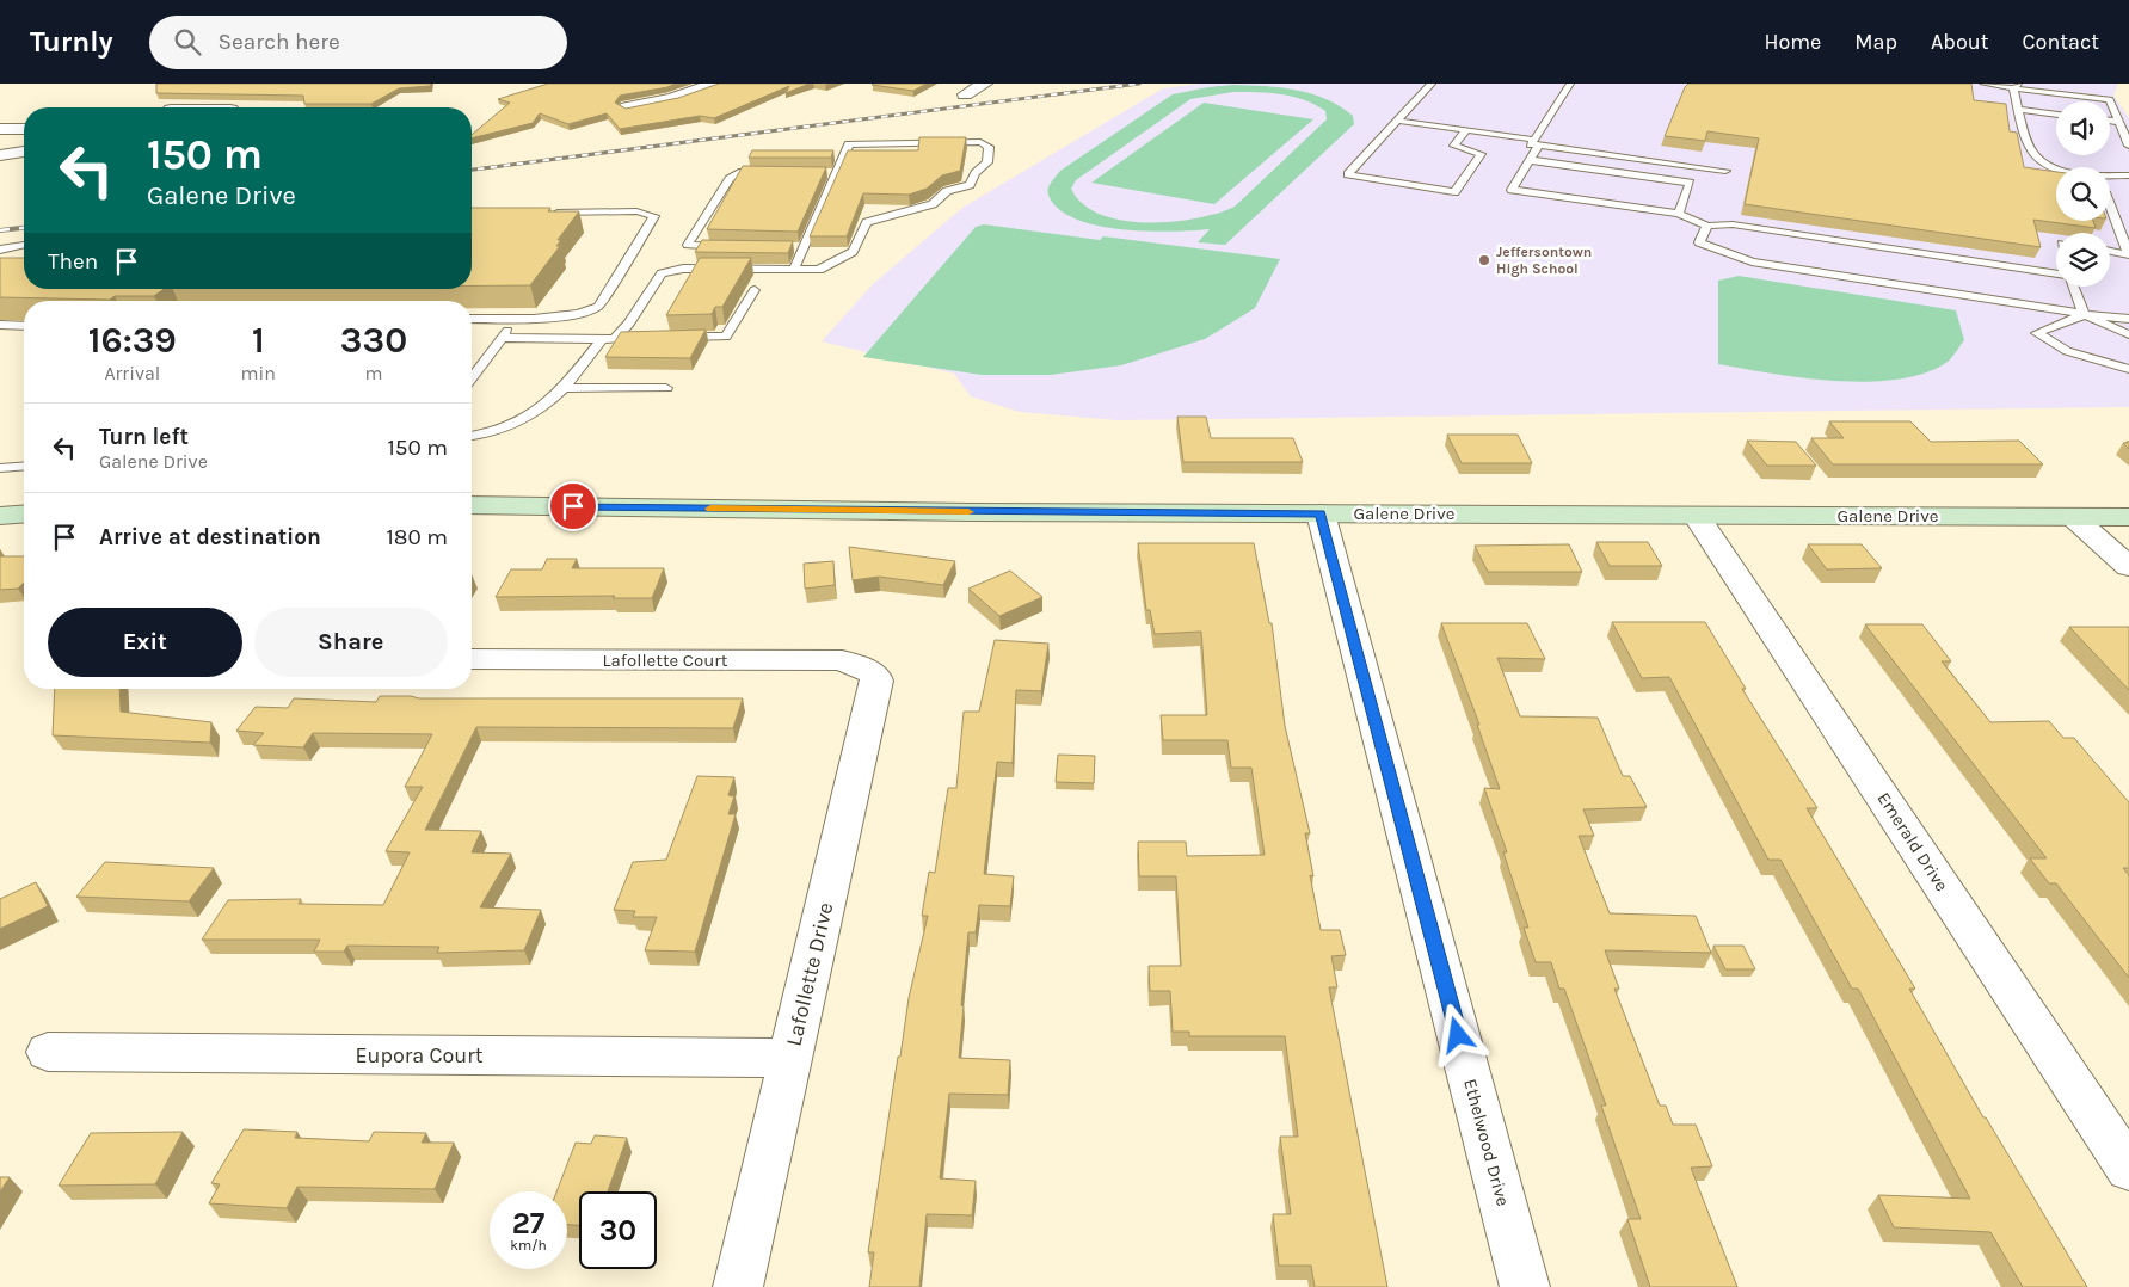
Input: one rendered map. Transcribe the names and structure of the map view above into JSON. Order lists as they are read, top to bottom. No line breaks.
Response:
{"streets":{"street":["Galene Drive","Lafollette Court","Emerald Drive","Lafollette Drive","Eupora Court","Ethelwood Drive"]},"crossings":[["Galene Drive","Emerald Drive"],["Galene Drive","Ethelwood Drive"],["Lafollette Court","Lafollette Drive"],["Lafollette Drive","Eupora Court"]],"places":["Jeffersontown High School"],"page":{"header":"Turnly","search":"Search here","nav":["Home","Map","About","Contact"],"turn":["150 m","Galene Drive"],"then":"Then","eta":["16:39","Arrival","1","min","330","m"],"list":[{"name":"Turn left","note":"Galene Drive","value":"150 m"},{"name":"Arrive at destination","value":"180 m"}],"buttons":["Exit","Share"],"speed":"27 km/h","limit":"30"}}
